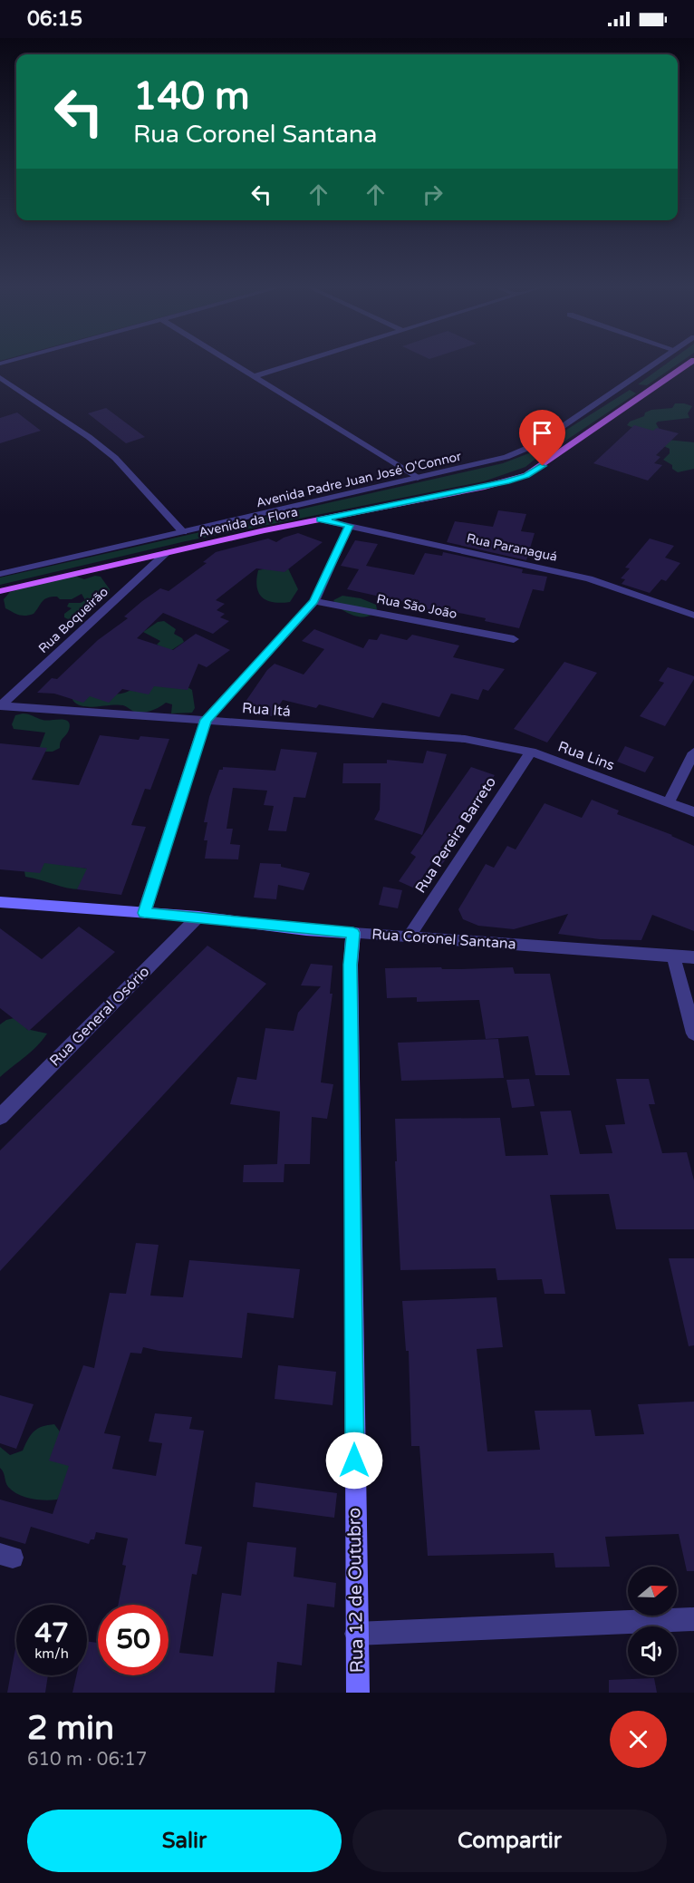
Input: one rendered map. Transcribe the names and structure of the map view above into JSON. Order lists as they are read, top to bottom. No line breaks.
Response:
{"streets":{"main road":["Avenida da Flora","Rua Coronel Santana","Rua 12 de Outubro"],"street":["Avenida Padre Juan José O'Connor","Rua Paranaguá","Rua São João","Rua Boqueirão","Rua Itá","Rua Lins","Rua Pereira Barreto","Rua General Osório"]},"crossings":[["Avenida da Flora","Rua Paranaguá"],["Avenida da Flora","Rua Boqueirão"],["Rua Boqueirão","Rua Itá"],["Rua Itá","Rua Lins"],["Rua Lins","Rua Pereira Barreto"],["Rua Pereira Barreto","Rua Coronel Santana"],["Rua Coronel Santana","Rua General Osório"],["Rua Coronel Santana","Rua 12 de Outubro"]],"north":"right","page":{"status":"06:15","turn":["140 m","Rua Coronel Santana"],"speed":"47 km/h","limit":"50","heading":["2 min","610 m · 06:17"],"buttons":["Salir","Compartir"]}}
